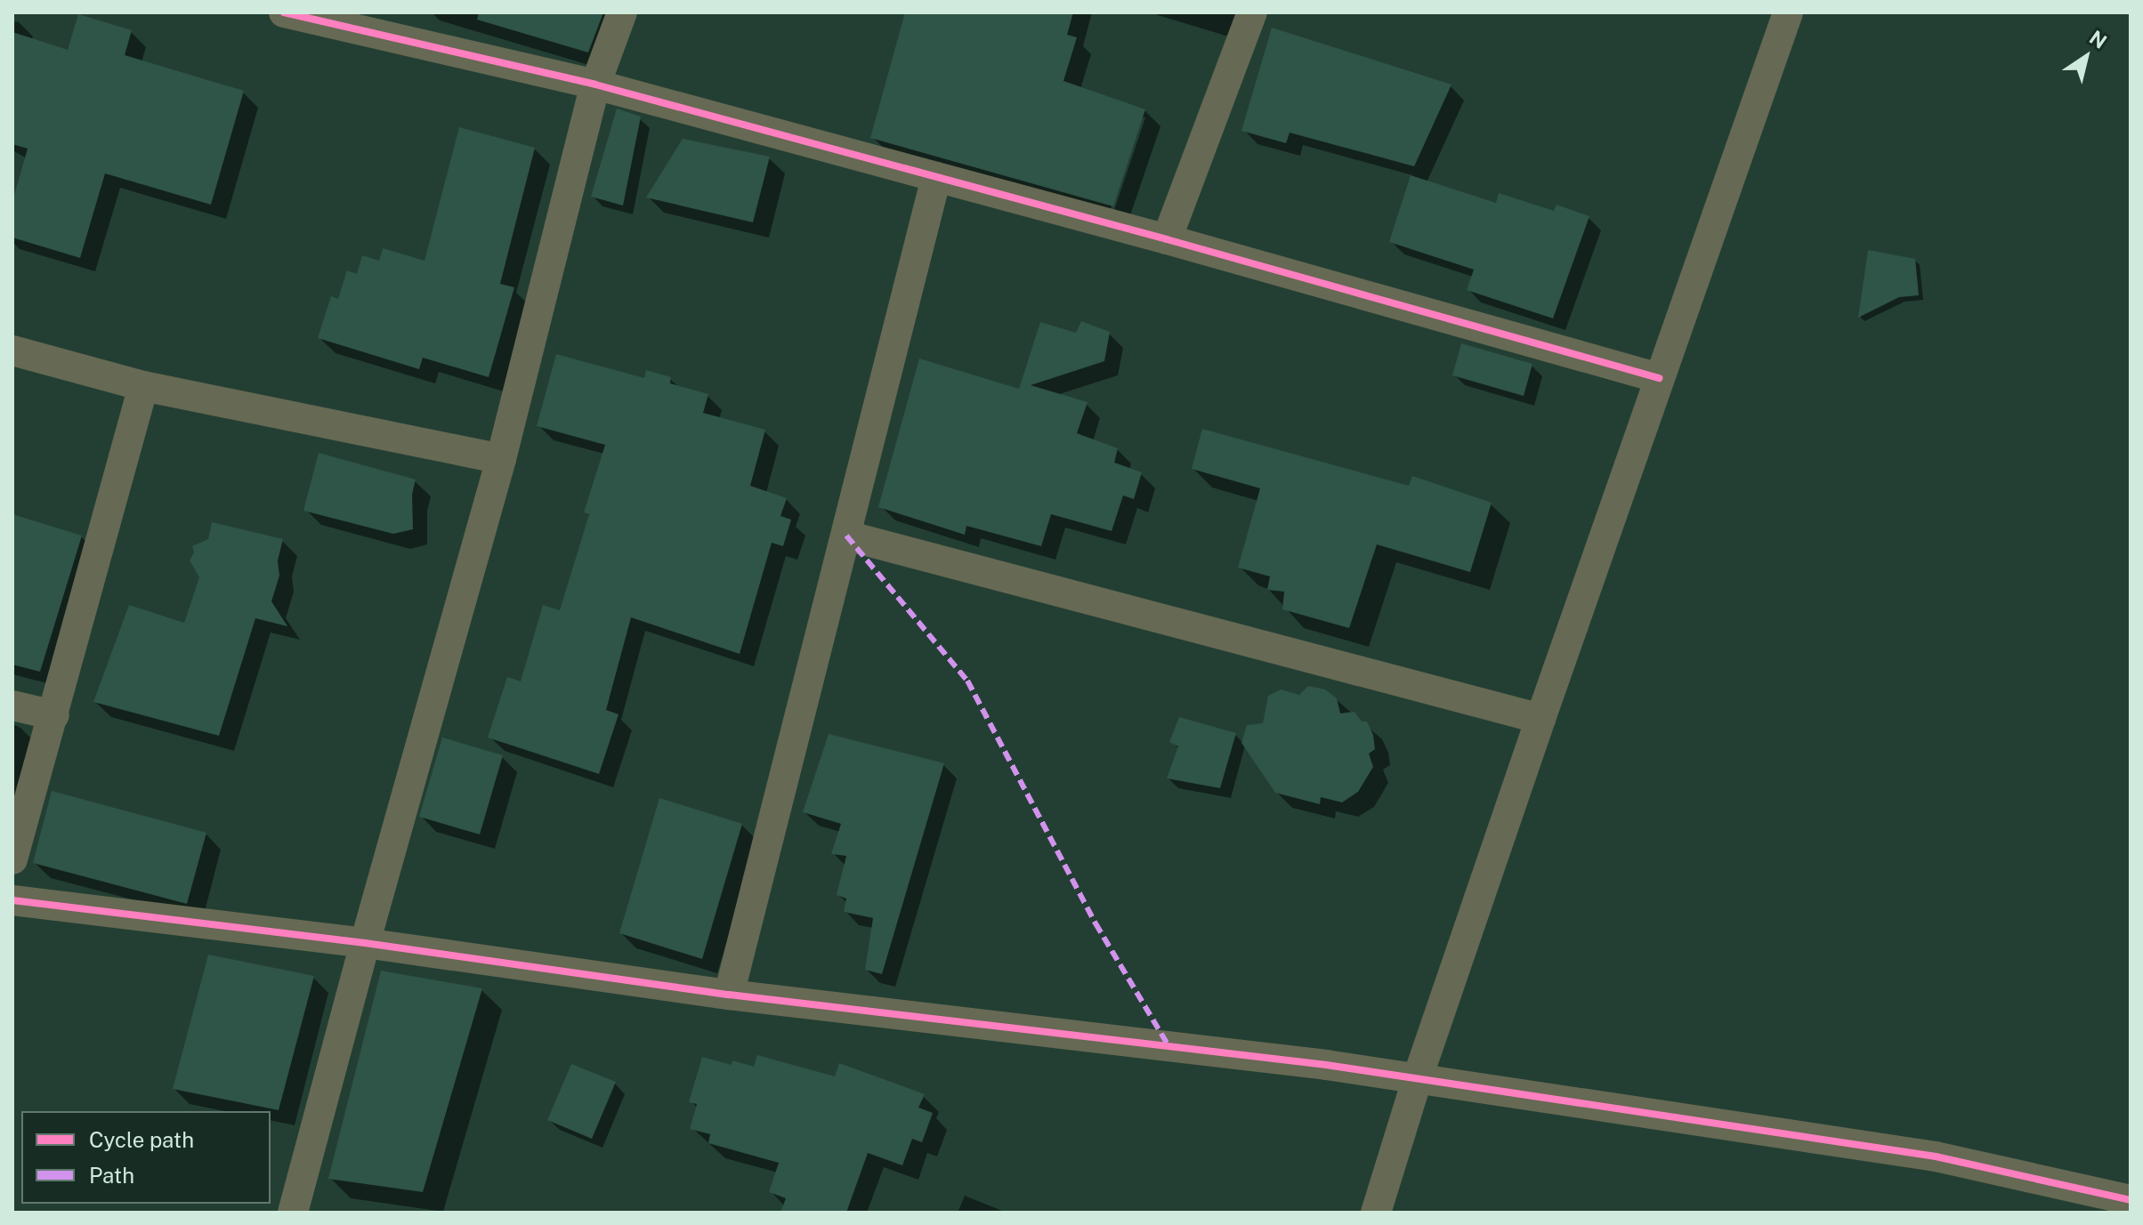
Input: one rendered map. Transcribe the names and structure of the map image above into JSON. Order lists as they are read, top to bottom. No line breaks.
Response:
{"legend":["Cycle path","Path"],"north":"top right"}
